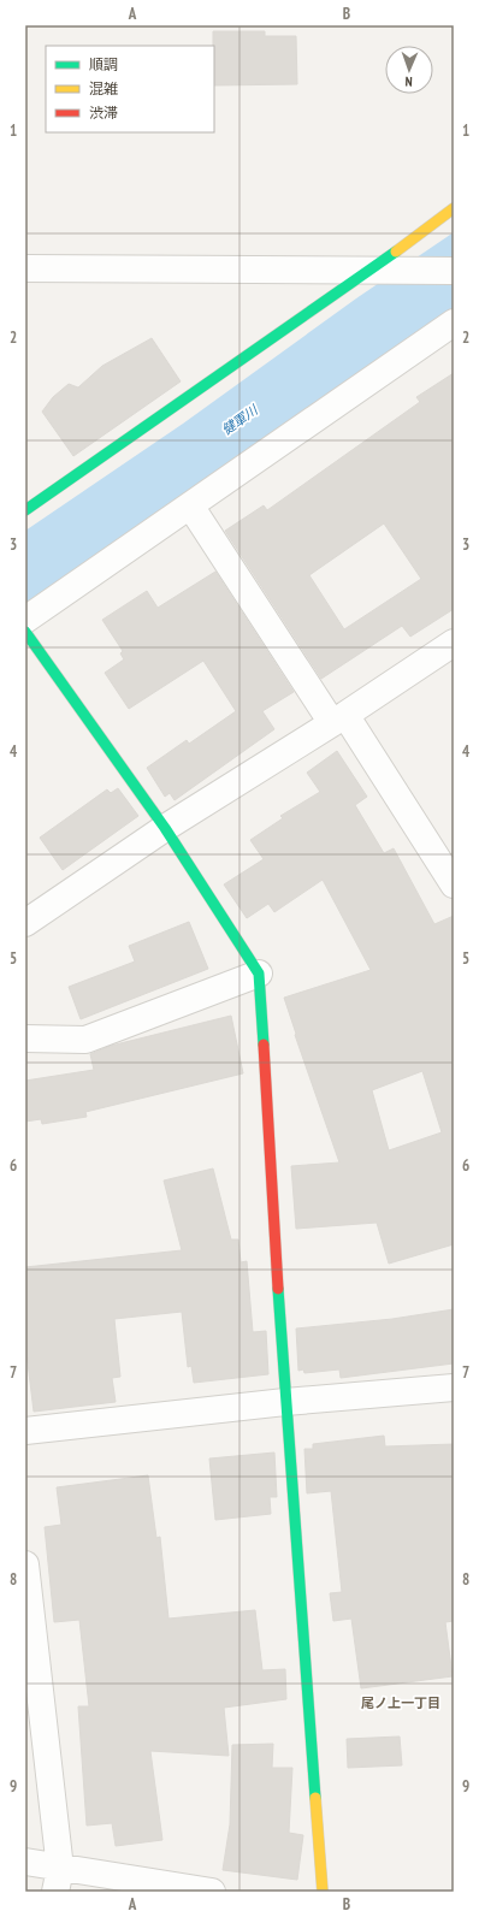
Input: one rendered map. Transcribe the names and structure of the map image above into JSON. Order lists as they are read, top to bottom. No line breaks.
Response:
{"districts":["尾ノ上一丁目"],"water":["健軍川"],"legend":["順調","混雑","渋滞"],"north":"bottom","grid":{"columns":["A","B"],"rows":["1","2","3","4","5","6","7","8","9"]}}
